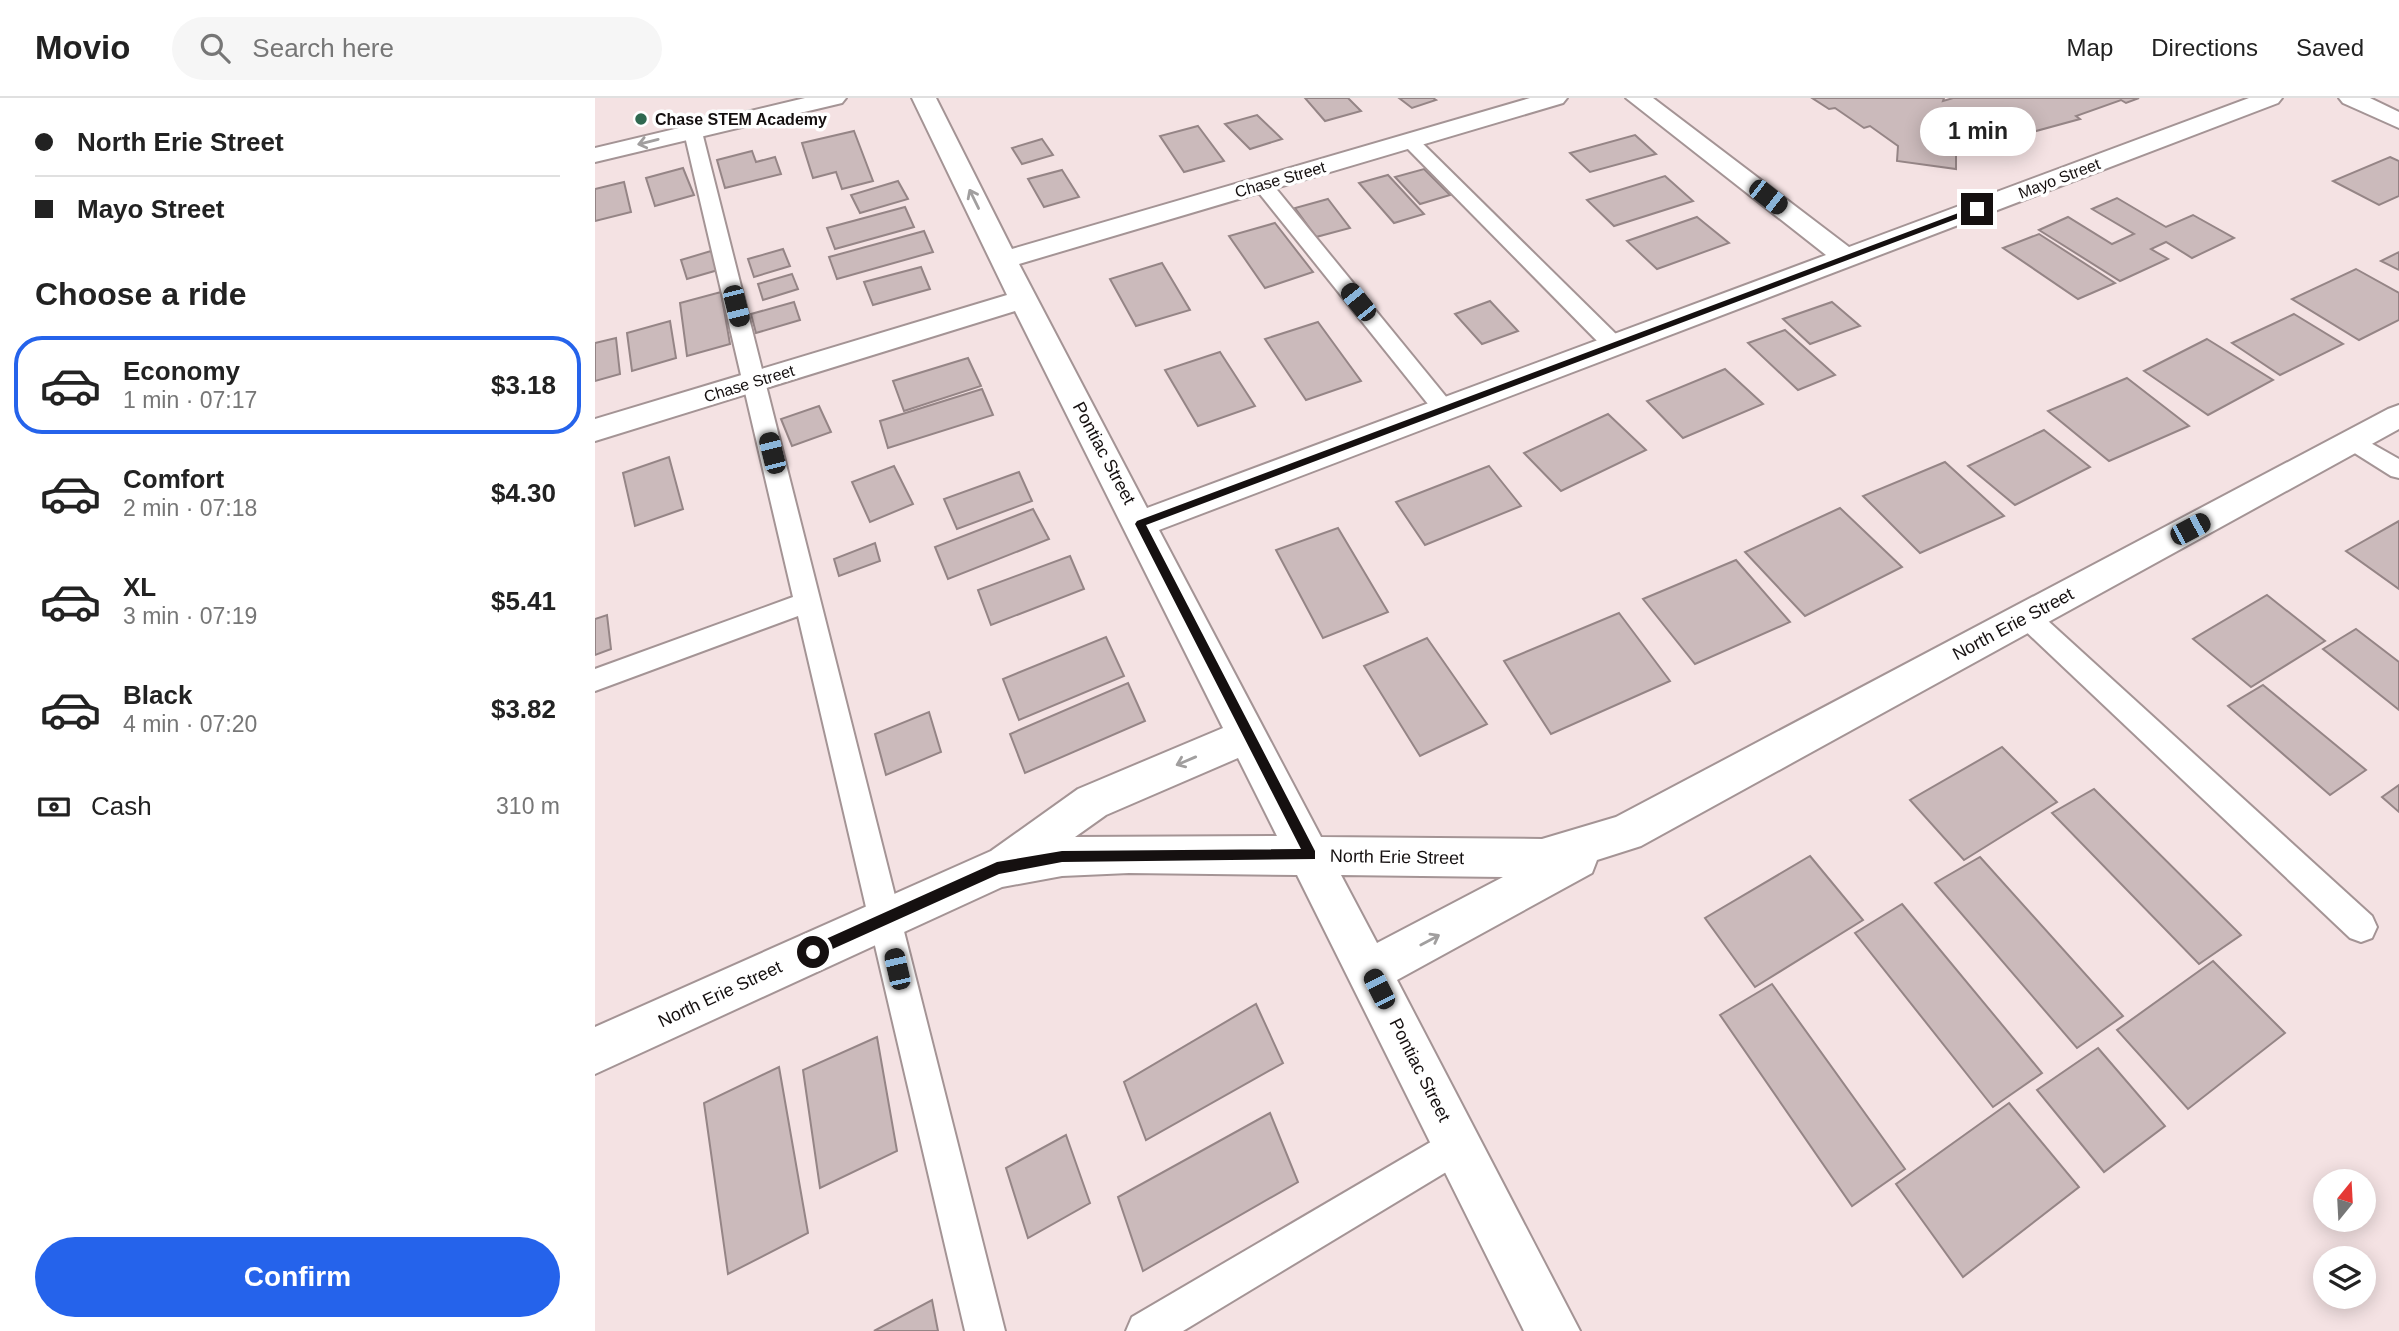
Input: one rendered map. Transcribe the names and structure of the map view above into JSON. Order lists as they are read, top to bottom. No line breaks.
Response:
{"streets":{"street":["Mayo Street","Chase Street","Pontiac Street","North Erie Street"]},"crossings":[["Mayo Street","Pontiac Street"],["Chase Street","Pontiac Street"],["Pontiac Street","North Erie Street"]],"places":["Chase STEM Academy"],"north":"top","page":{"header":"Movio","search":"Search here","nav":["Map","Directions","Saved"],"banner":["North Erie Street","Mayo Street"],"bubble":"1 min","heading":"Choose a ride","list":[{"name":"Economy","note":"1 min · 07:17","value":"$3.18"},{"name":"Comfort","note":"2 min · 07:18","value":"$4.30"},{"name":"XL","note":"3 min · 07:19","value":"$5.41"},{"name":"Black","note":"4 min · 07:20","value":"$3.82"}],"pay":["Cash","310 m"],"buttons":"Confirm"}}
